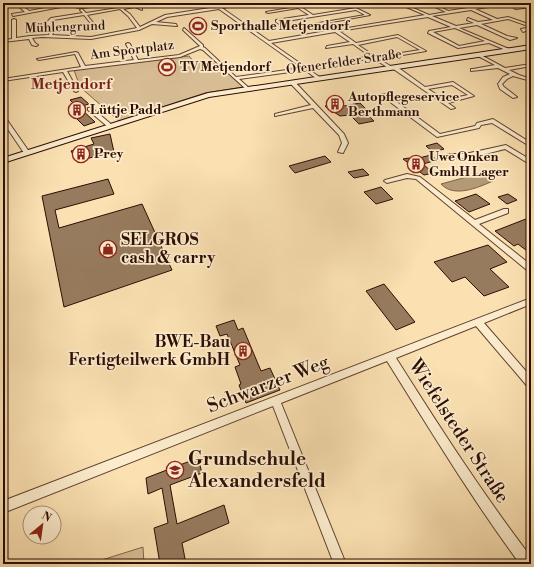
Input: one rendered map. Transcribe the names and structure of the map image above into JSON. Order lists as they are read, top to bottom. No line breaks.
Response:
{"streets":{"street":["Mühlengrund","Am Sportplatz","Ofenerfelder Straße","Schwarzer Weg","Wiefelsteder Straße"]},"crossings":[["Schwarzer Weg","Wiefelsteder Straße"]],"districts":["Metjendorf"],"places":{"sports":["Sporthalle Metjendorf","TV Metjendorf"],"building":["Autopflegeservice Berthmann","Lüttje Padd","Prey","Uwe Onken GmbH Lager","BWE-Bau Fertigteilwerk GmbH"],"shop":["SELGROS cash & carry"],"school or university":["Grundschule Alexandersfeld"]},"north":"top right"}
